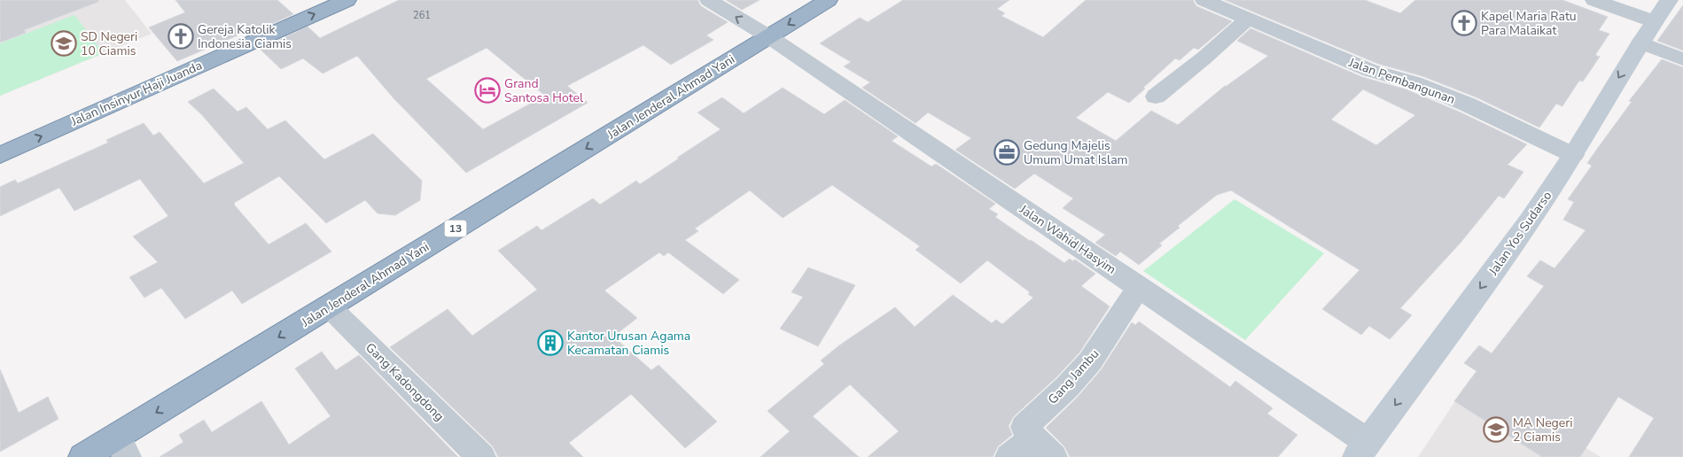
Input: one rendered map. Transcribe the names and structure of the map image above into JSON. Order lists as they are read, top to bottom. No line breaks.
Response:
{"streets":{"highway":["Jalan Insinyur Haji Juanda","Jalan Jenderal Ahmad Yani","13"],"main road":["Jalan Yos Sudarso"],"street":["Jalan Pembangunan","Jalan Wahid Hasyim","Gang Jambu","Gang Kadongdong"]},"crossings":[["Jalan Pembangunan","Jalan Yos Sudarso"],["Jalan Jenderal Ahmad Yani","Jalan Wahid Hasyim"],["Jalan Jenderal Ahmad Yani","Gang Kadongdong"],["Jalan Yos Sudarso","Jalan Wahid Hasyim"],["Jalan Wahid Hasyim","Gang Jambu"]],"one_way":["Jalan Insinyur Haji Juanda","Jalan Jenderal Ahmad Yani","Jalan Yos Sudarso"],"places":{"church":["Kapel Maria Ratu Para Malaikat","Gereja Katolik Indonesia Ciamis"],"school or university":["SD Negeri 10 Ciamis","MA Negeri 2 Ciamis"],"hotel":["Grand Santosa Hotel"],"office":["Gedung Majelis Umum Umat Islam"],"building":["Kantor Urusan Agama Kecamatan Ciamis"]},"house_numbers":["261"]}
